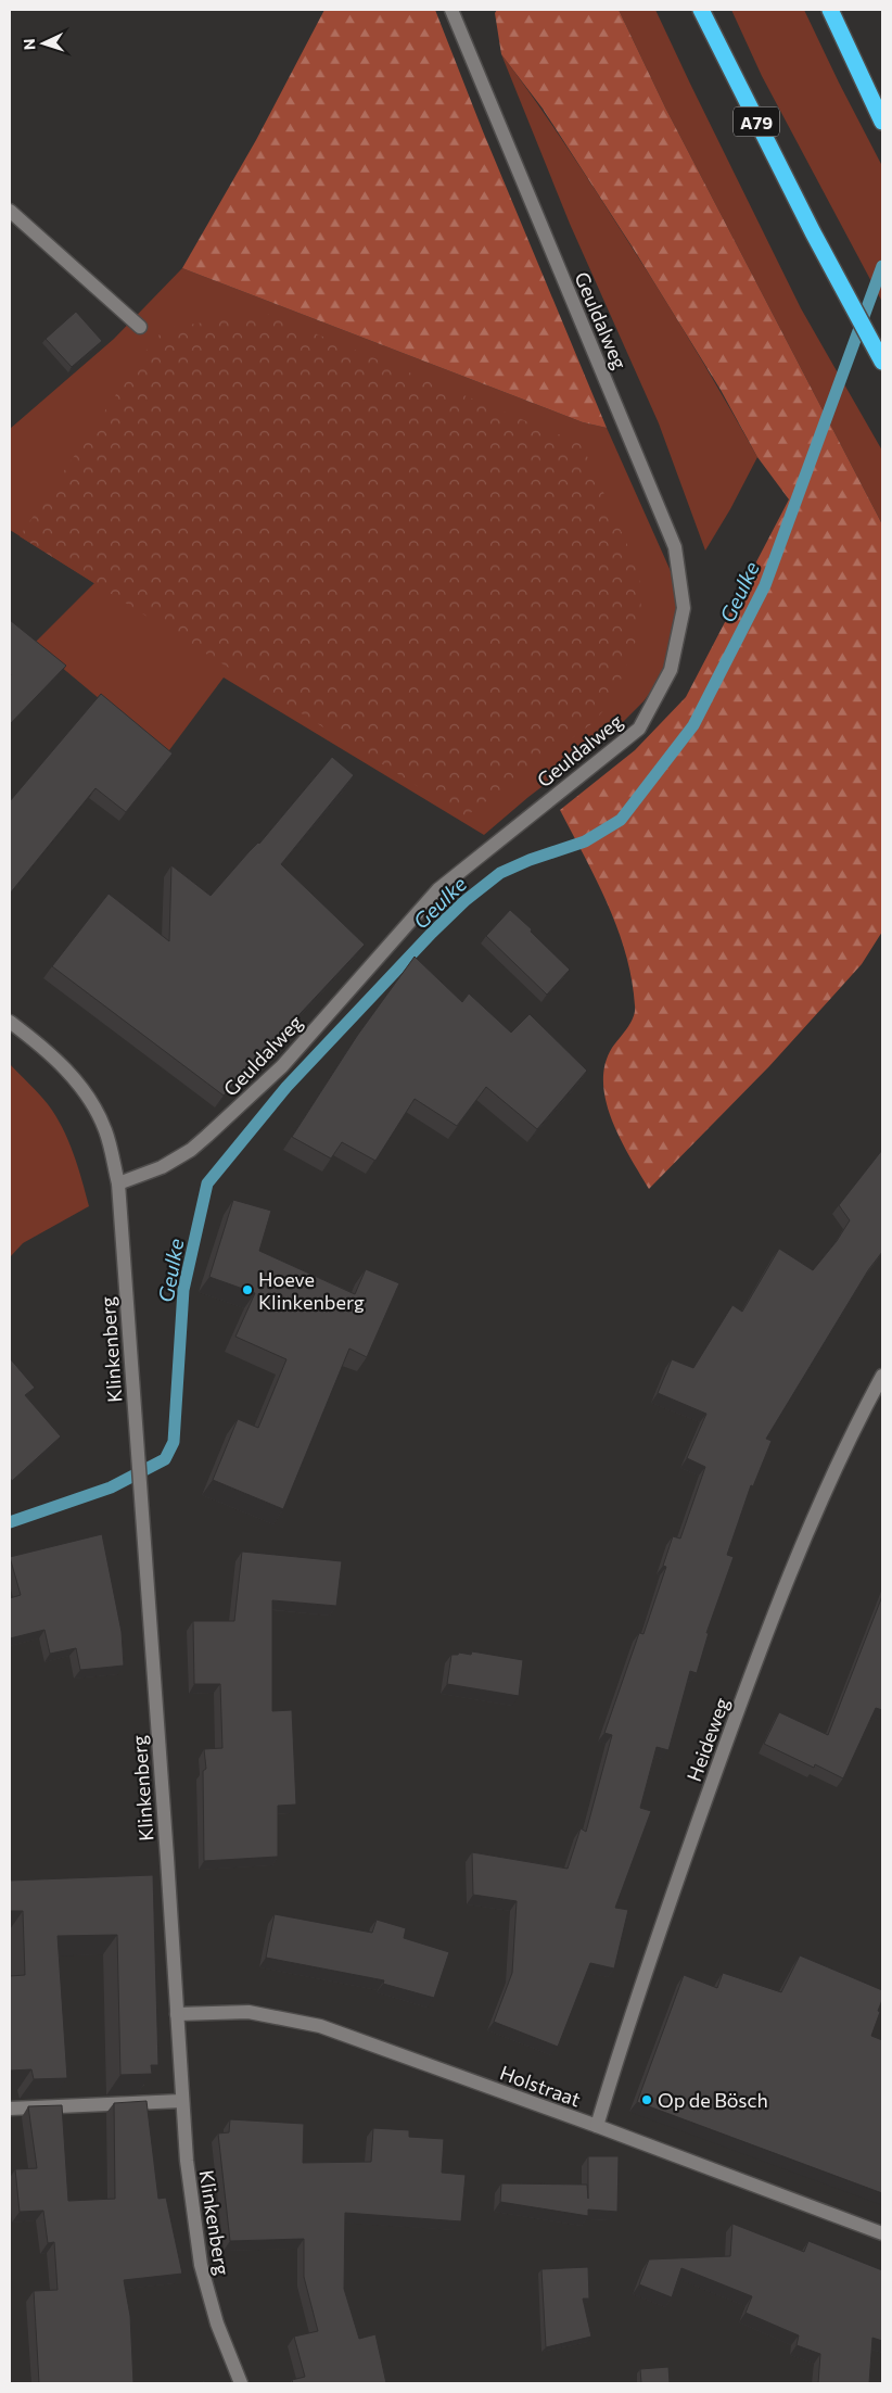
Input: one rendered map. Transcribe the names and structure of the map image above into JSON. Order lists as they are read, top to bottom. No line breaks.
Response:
{"streets":{"highway":["A79"],"street":["Geuldalweg","Klinkenberg","Heideweg","Holstraat"]},"crossings":[["Geuldalweg","Klinkenberg"],["Klinkenberg","Holstraat"],["Heideweg","Holstraat"]],"water":["Geulke"],"places":["Hoeve Klinkenberg","Op de Bösch"],"north":"left"}
